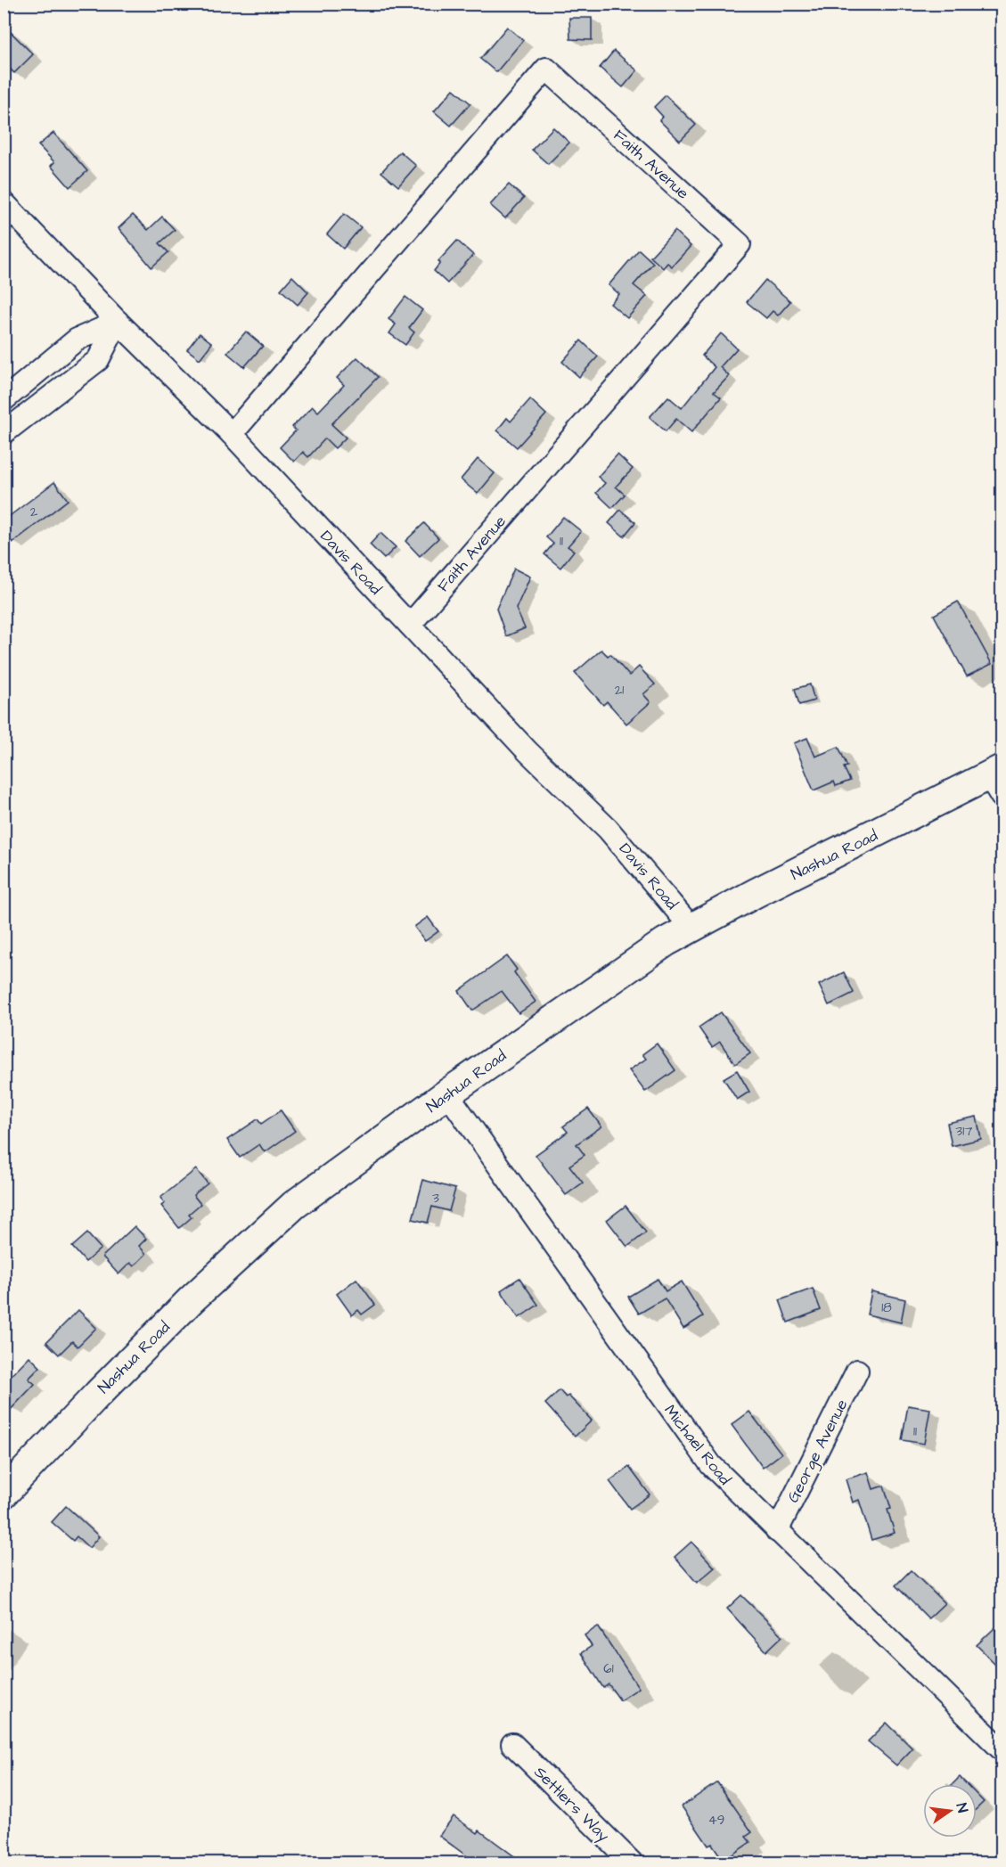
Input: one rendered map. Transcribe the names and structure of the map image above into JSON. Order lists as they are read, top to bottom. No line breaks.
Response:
{"streets":{"main road":["Nashua Road"],"street":["Faith Avenue","Davis Road","Michael Road","George Avenue","Settlers Way"]},"crossings":[["Faith Avenue","Davis Road"],["Davis Road","Nashua Road"],["Nashua Road","Michael Road"],["Michael Road","George Avenue"]],"house_numbers":["2","11","21","317","3","18","11","61","49"],"north":"right"}
